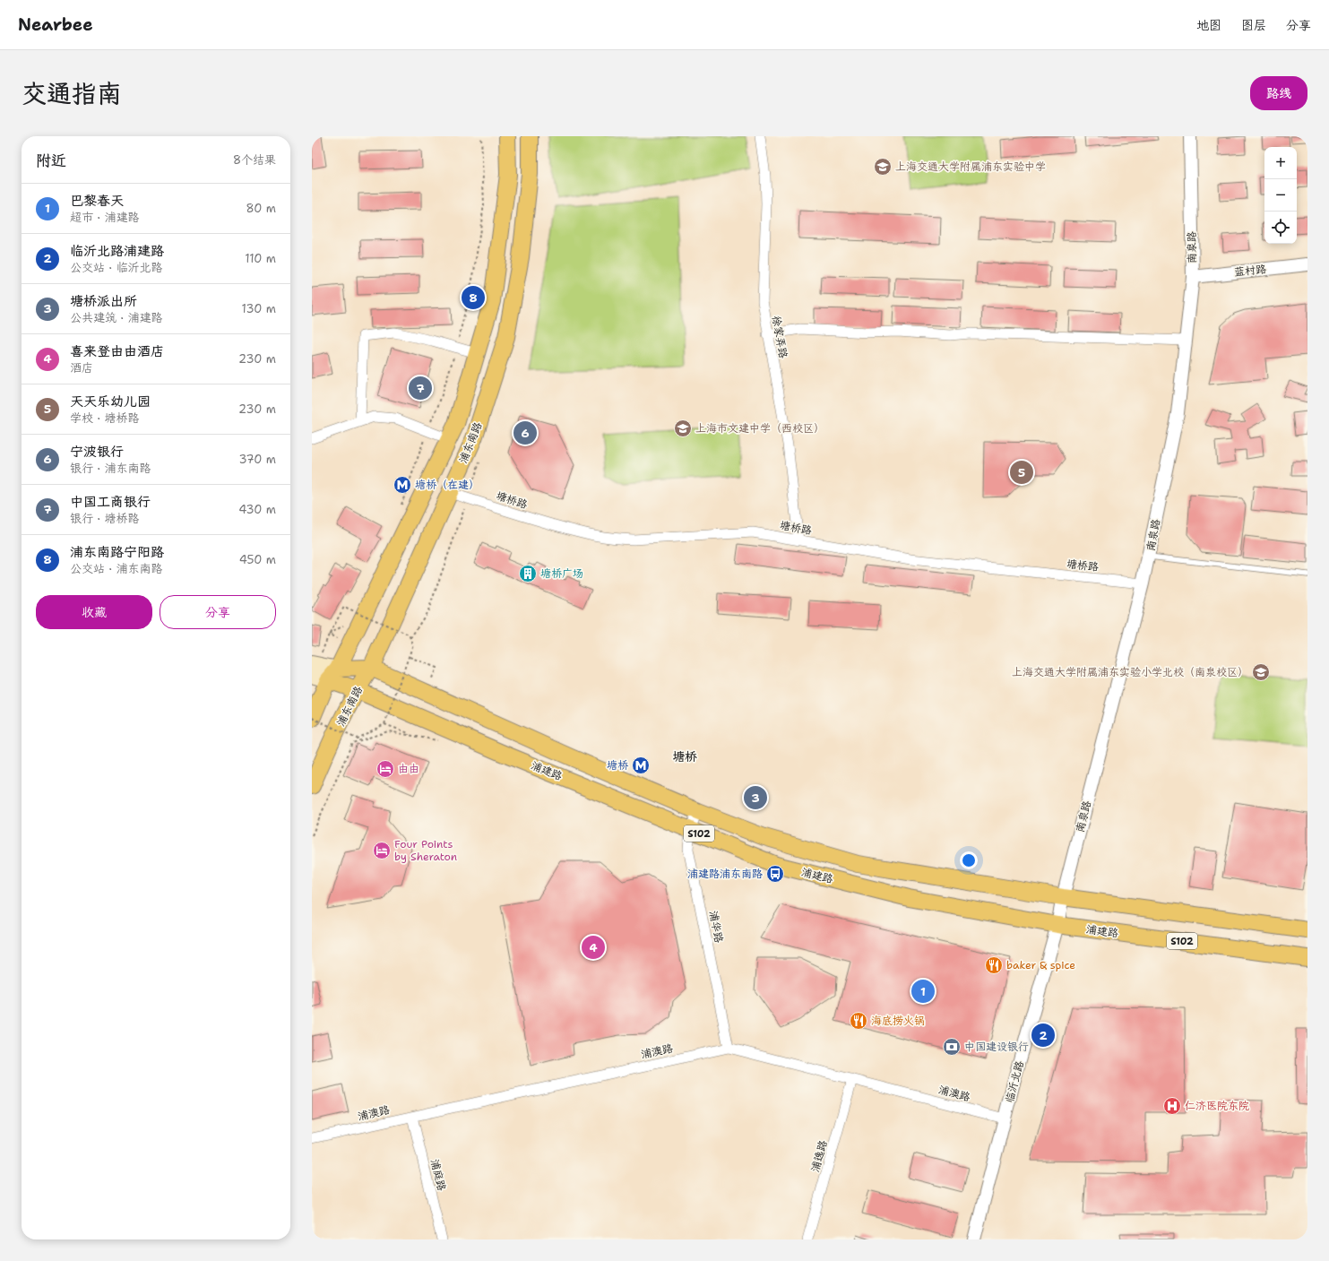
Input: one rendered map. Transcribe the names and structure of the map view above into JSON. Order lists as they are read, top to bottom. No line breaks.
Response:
{"streets":{"main road":["浦东南路","浦建路","S102"],"street":["南泉路","蓝村路","徐家弄路","塘桥路","浦华路","浦澳路","临沂北路","浦逸路","浦庭路"]},"crossings":[["南泉路","蓝村路"],["南泉路","塘桥路"],["南泉路","浦建路"],["南泉路","临沂北路"],["徐家弄路","塘桥路"],["浦东南路","塘桥路"],["浦东南路","浦建路"],["浦建路","浦华路"],["浦建路","临沂北路"],["浦华路","浦澳路"],["浦澳路","临沂北路"],["浦澳路","浦逸路"],["浦澳路","浦庭路"]],"districts":["塘桥"],"places":{"school or university":["上海交通大学附属浦东实验中学","上海市文建中学（西校区）","上海交通大学附属浦东实验小学北校（南泉校区）"],"metro station":["塘桥（在建）","塘桥"],"building":["塘桥广场"],"hotel":["由由","Four Points by Sheraton"],"bus stop":["浦建路浦东南路"],"restaurant":["baker & spice","海底捞火锅"],"bank":["中国建设银行"],"hospital":["仁济医院东院"]},"page":{"header":"Nearbee","nav":["地图","图层","分享"],"title":"交通指南","buttons":["路线",["收藏","分享"]],"heading":["附近","8个结果"],"map_buttons":["+","−"],"list":[{"mark":"1","name":"巴黎春天","note":"超市 · 浦建路","value":"80 m"},{"mark":"2","name":"临沂北路浦建路","note":"公交站 · 临沂北路","value":"110 m"},{"mark":"3","name":"塘桥派出所","note":"公共建筑 · 浦建路","value":"130 m"},{"mark":"4","name":"喜来登由由酒店","note":"酒店","value":"230 m"},{"mark":"5","name":"天天乐幼儿园","note":"学校 · 塘桥路","value":"230 m"},{"mark":"6","name":"宁波银行","note":"银行 · 浦东南路","value":"370 m"},{"mark":"7","name":"中国工商银行","note":"银行 · 塘桥路","value":"430 m"},{"mark":"8","name":"浦东南路宁阳路","note":"公交站 · 浦东南路","value":"450 m"}],"pins":["8","7","6","5","3","4","1","2"]}}
